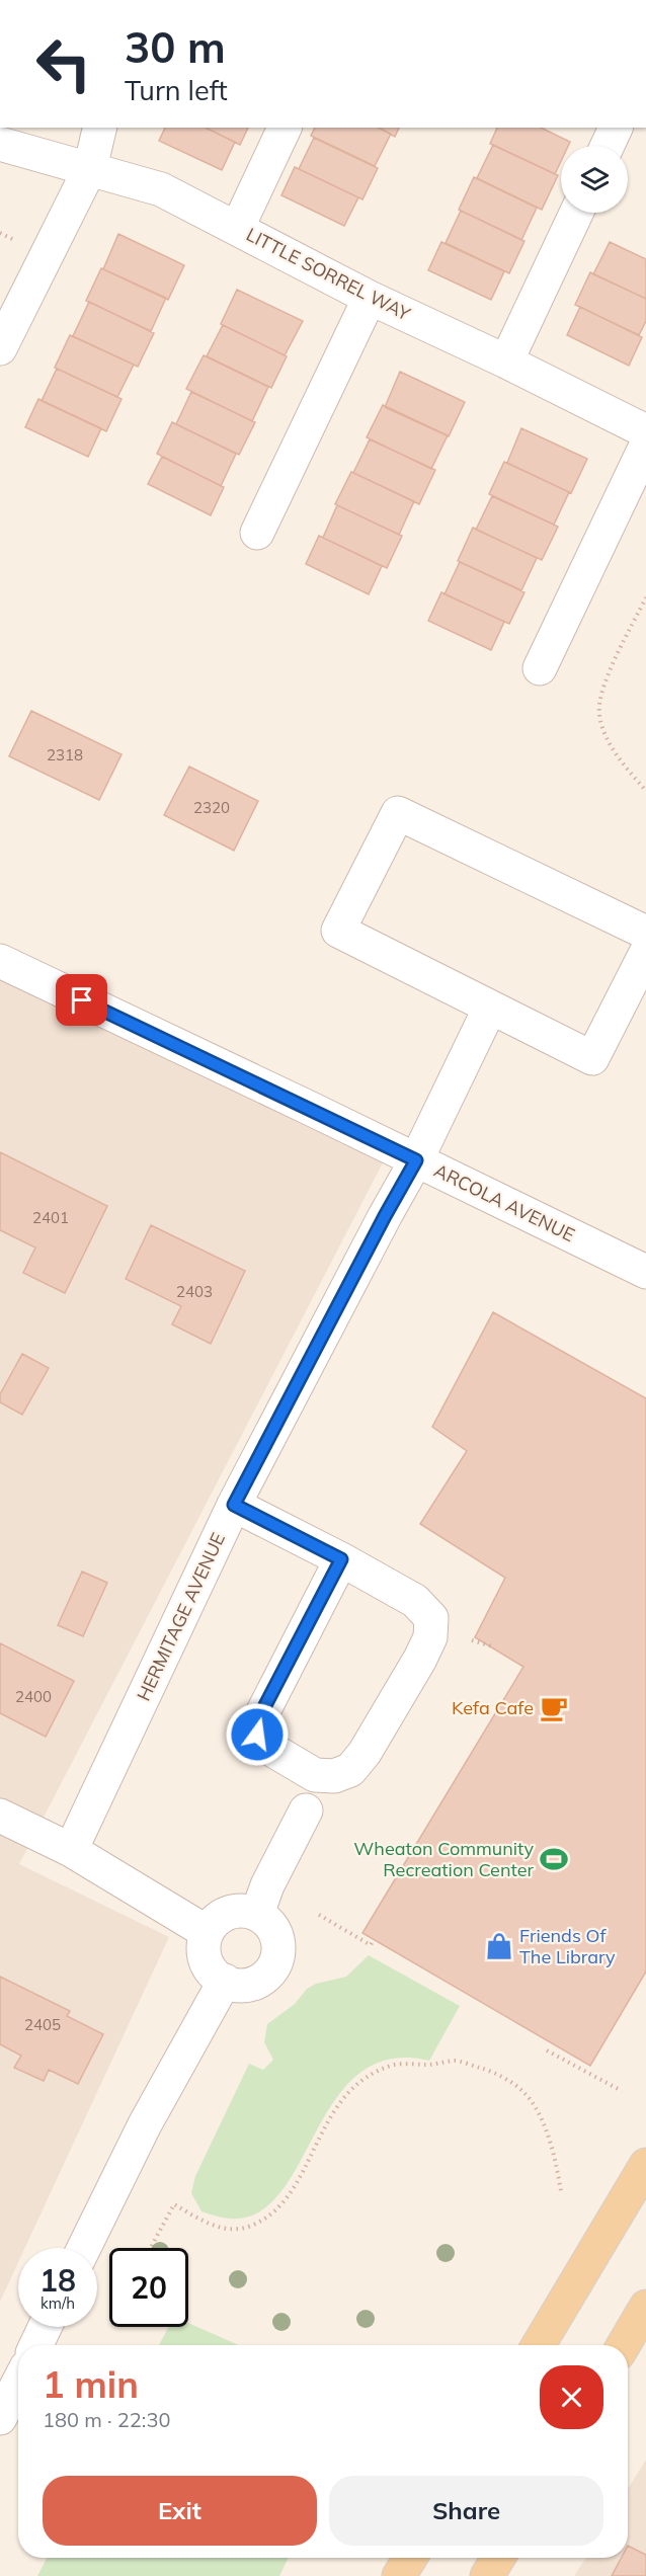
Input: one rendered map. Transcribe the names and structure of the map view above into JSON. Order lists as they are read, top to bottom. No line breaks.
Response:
{"streets":{"street":["LITTLE SORREL WAY","ARCOLA AVENUE","HERMITAGE AVENUE"]},"crossings":[["ARCOLA AVENUE","HERMITAGE AVENUE"]],"places":{"cafe":["Kefa Cafe"],"sports":["Wheaton Community Recreation Center"],"shop":["Friends Of The Library"]},"house_numbers":["2318","2320","2401","2403","2400","2405"],"page":{"turn":["30 m","Turn left"],"speed":"18 km/h","limit":"20","heading":["1 min","180 m · 22:30"],"buttons":["Exit","Share"]}}
